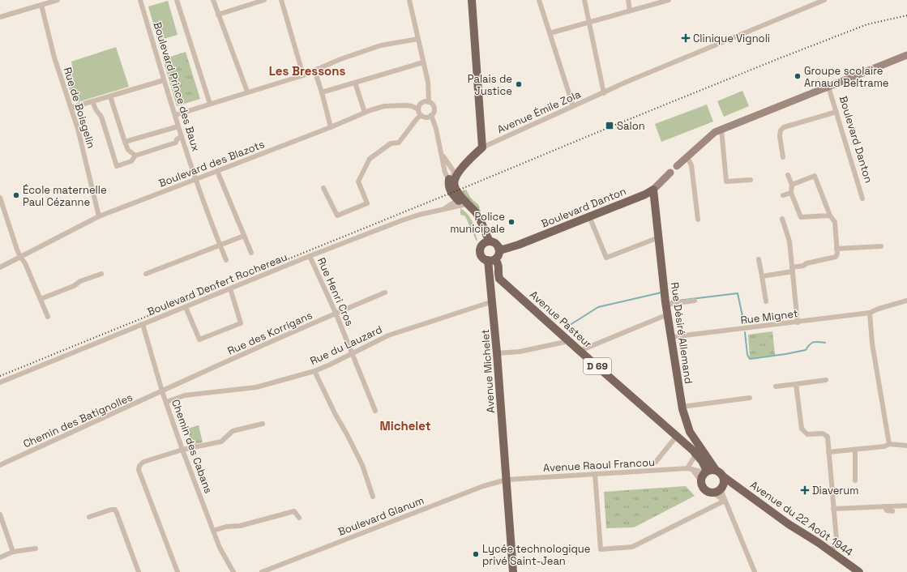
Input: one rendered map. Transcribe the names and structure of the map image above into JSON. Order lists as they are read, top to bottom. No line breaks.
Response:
{"streets":{"main road":["Boulevard Danton","Avenue Pasteur","Rue Désiré Allemand","D 69","Avenue Michelet","Avenue du 22 Août 1944"],"street":["Boulevard Prince des Baux","Rue de Boisgelin","Avenue Émile Zola","Boulevard des Blazots","Boulevard Denfert Rochereau","Rue Henri Cros","Rue Mignet","Rue des Korrigans","Rue du Lauzard","Chemin des Batignolles","Chemin des Cabans","Avenue Raoul Francou","Boulevard Glanum"]},"crossings":[["Boulevard Prince des Baux","Boulevard des Blazots"],["Rue de Boisgelin","Boulevard des Blazots"],["Boulevard Danton","Avenue Pasteur"],["Boulevard Danton","Rue Désiré Allemand"],["Boulevard Danton","Avenue Michelet"],["Boulevard Denfert Rochereau","Rue Henri Cros"],["Boulevard Denfert Rochereau","Chemin des Cabans"],["Rue Henri Cros","Rue des Korrigans"],["Rue Henri Cros","Rue du Lauzard"],["Rue Mignet","Rue Désiré Allemand"],["Avenue Pasteur","Rue Désiré Allemand"],["Avenue Pasteur","Avenue Michelet"],["Avenue Pasteur","Avenue Raoul Francou"],["Avenue Pasteur","Avenue du 22 Août 1944"],["Rue des Korrigans","Chemin des Batignolles"],["Rue des Korrigans","Chemin des Cabans"],["Rue Désiré Allemand","Avenue Raoul Francou"],["Rue Désiré Allemand","Avenue du 22 Août 1944"],["Rue du Lauzard","Avenue Michelet"],["Rue du Lauzard","Chemin des Cabans"],["Avenue Michelet","Avenue Raoul Francou"],["Avenue Michelet","Boulevard Glanum"],["Chemin des Batignolles","Chemin des Cabans"],["Avenue Raoul Francou","Boulevard Glanum"],["Avenue Raoul Francou","Avenue du 22 Août 1944"]],"districts":["Les Bressons","Michelet"],"places":{"health":["Clinique Vignoli","Diaverum"],"other":["Groupe scolaire Arnaud Beltrame","Palais de Justice","École maternelle Paul Cézanne","Police municipale","Lycée technologique privé Saint-Jean"],"transit":["Salon"]}}
